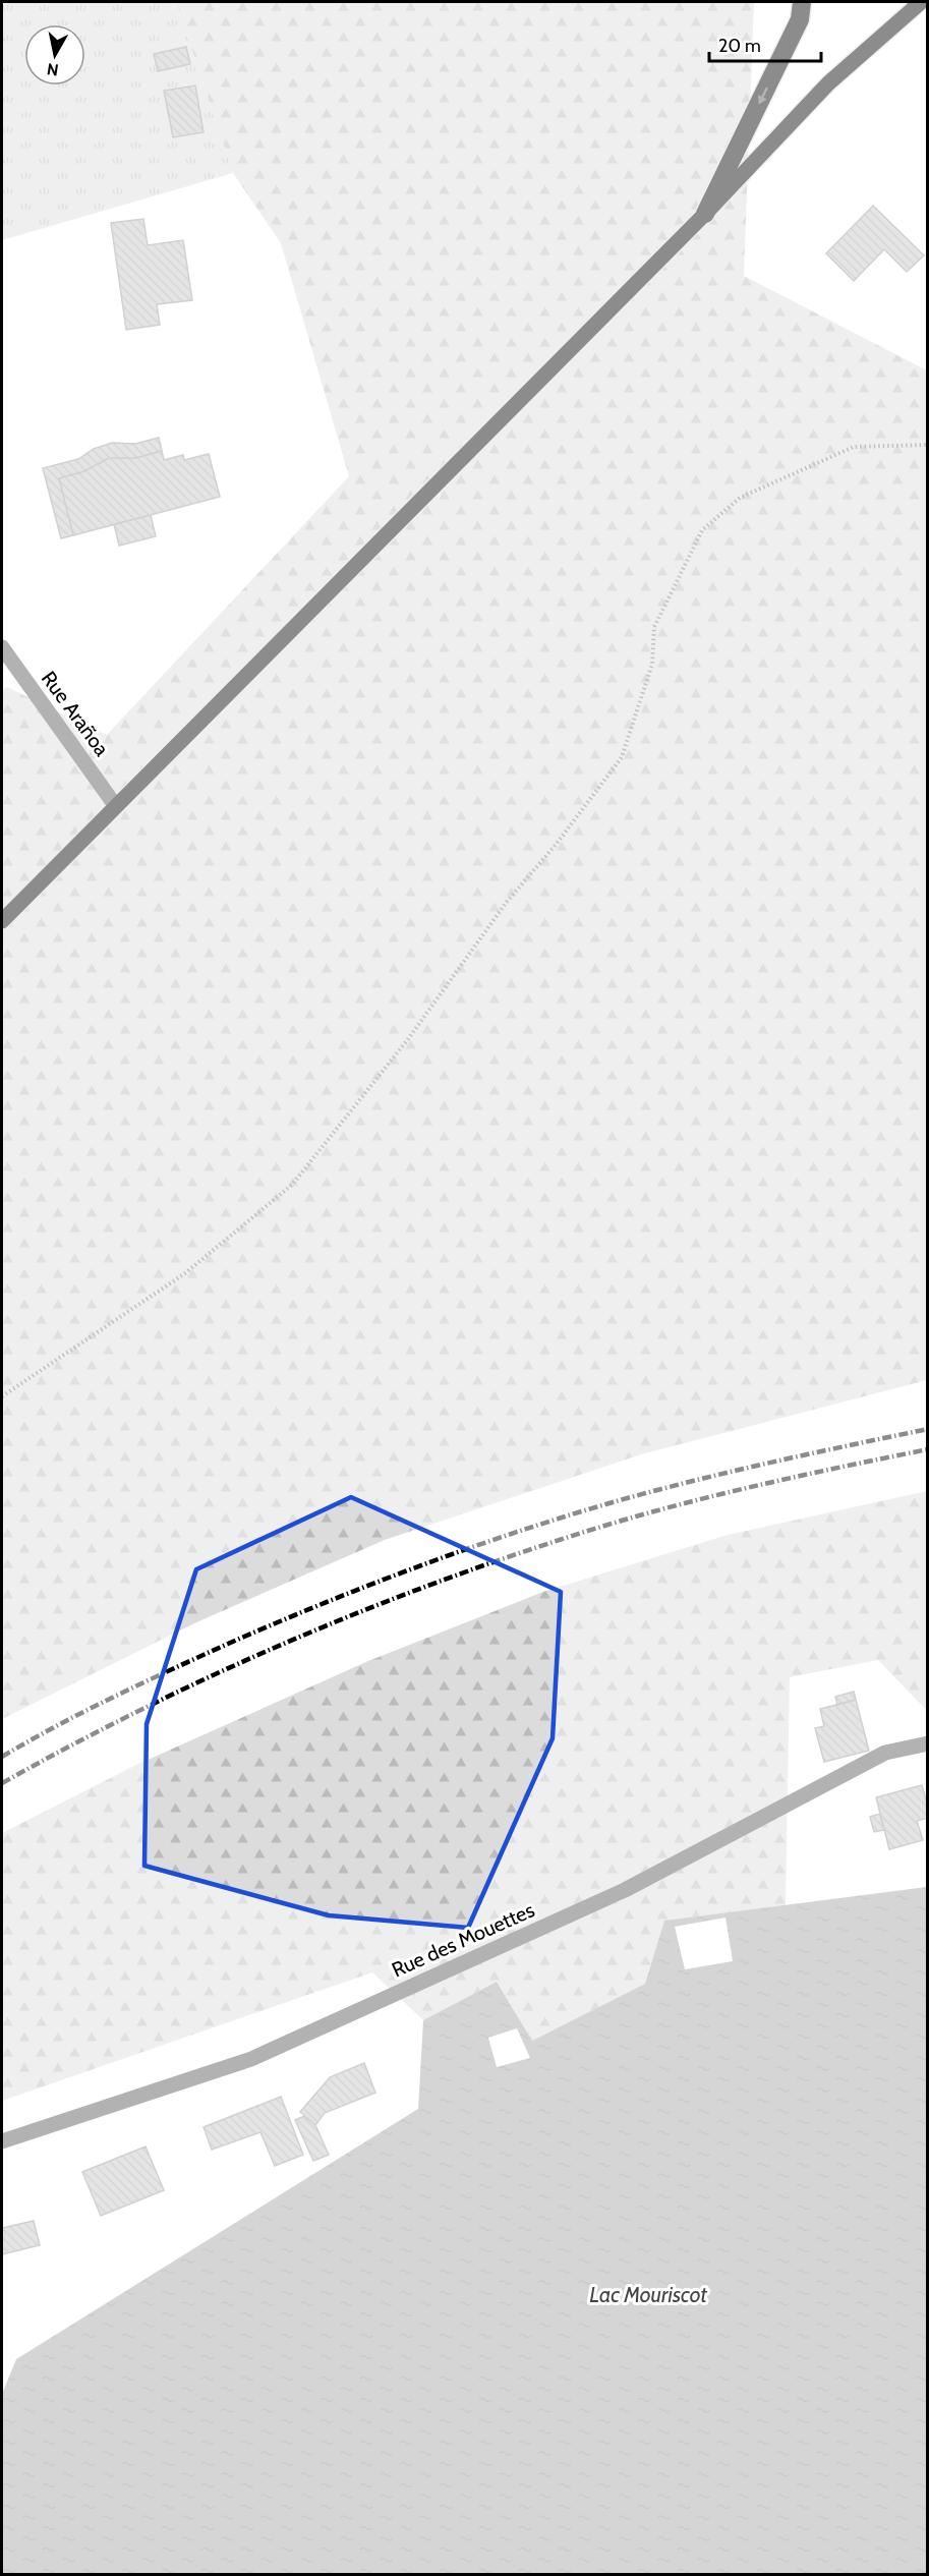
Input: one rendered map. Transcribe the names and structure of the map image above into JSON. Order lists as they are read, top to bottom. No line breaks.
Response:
{"streets":{"street":["Rue Arañoa","Rue des Mouettes"]},"water":["Lac Mouriscot"],"scale_bar":"20 m","north":"bottom"}
